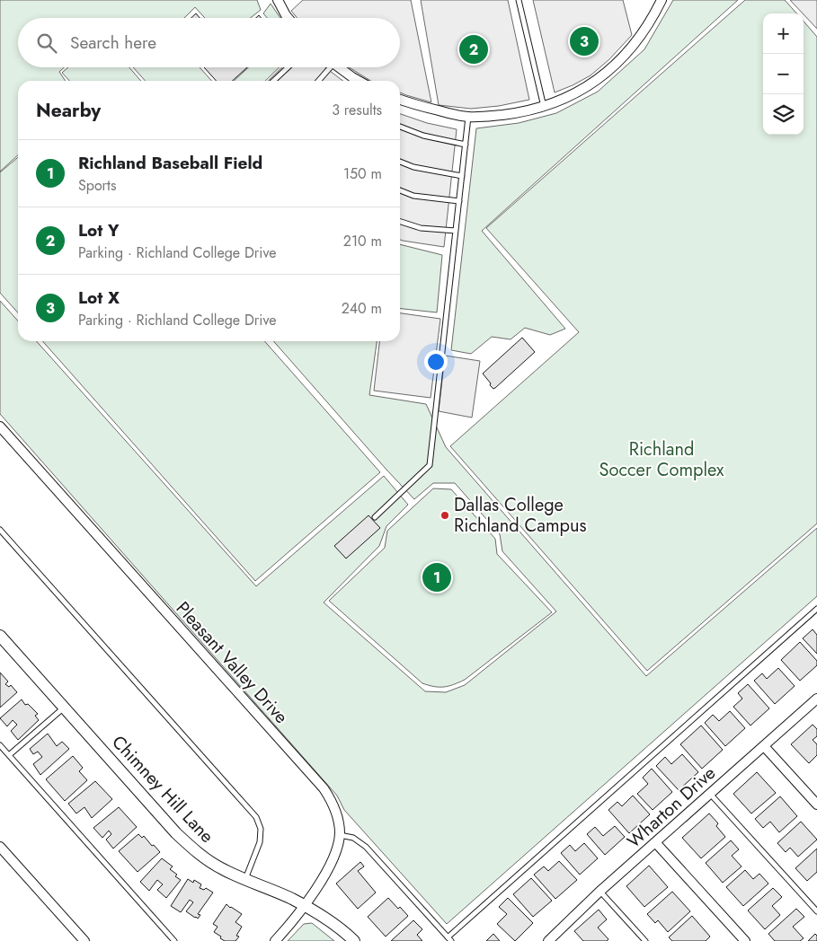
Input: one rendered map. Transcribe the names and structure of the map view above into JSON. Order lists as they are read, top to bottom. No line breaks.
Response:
{"streets":{"street":["Pleasant Valley Drive","Chimney Hill Lane","Wharton Drive"]},"crossings":[["Pleasant Valley Drive","Chimney Hill Lane"]],"parks":["Richland Soccer Complex"],"places":["Dallas College Richland Campus"],"page":{"map_buttons":["+","−"],"search":"Search here","pins":["3","2","1"],"heading":["Nearby","3 results"],"list":[{"mark":"1","name":"Richland Baseball Field","note":"Sports","value":"150 m"},{"mark":"2","name":"Lot Y","note":"Parking · Richland College Drive","value":"210 m"},{"mark":"3","name":"Lot X","note":"Parking · Richland College Drive","value":"240 m"}]}}
